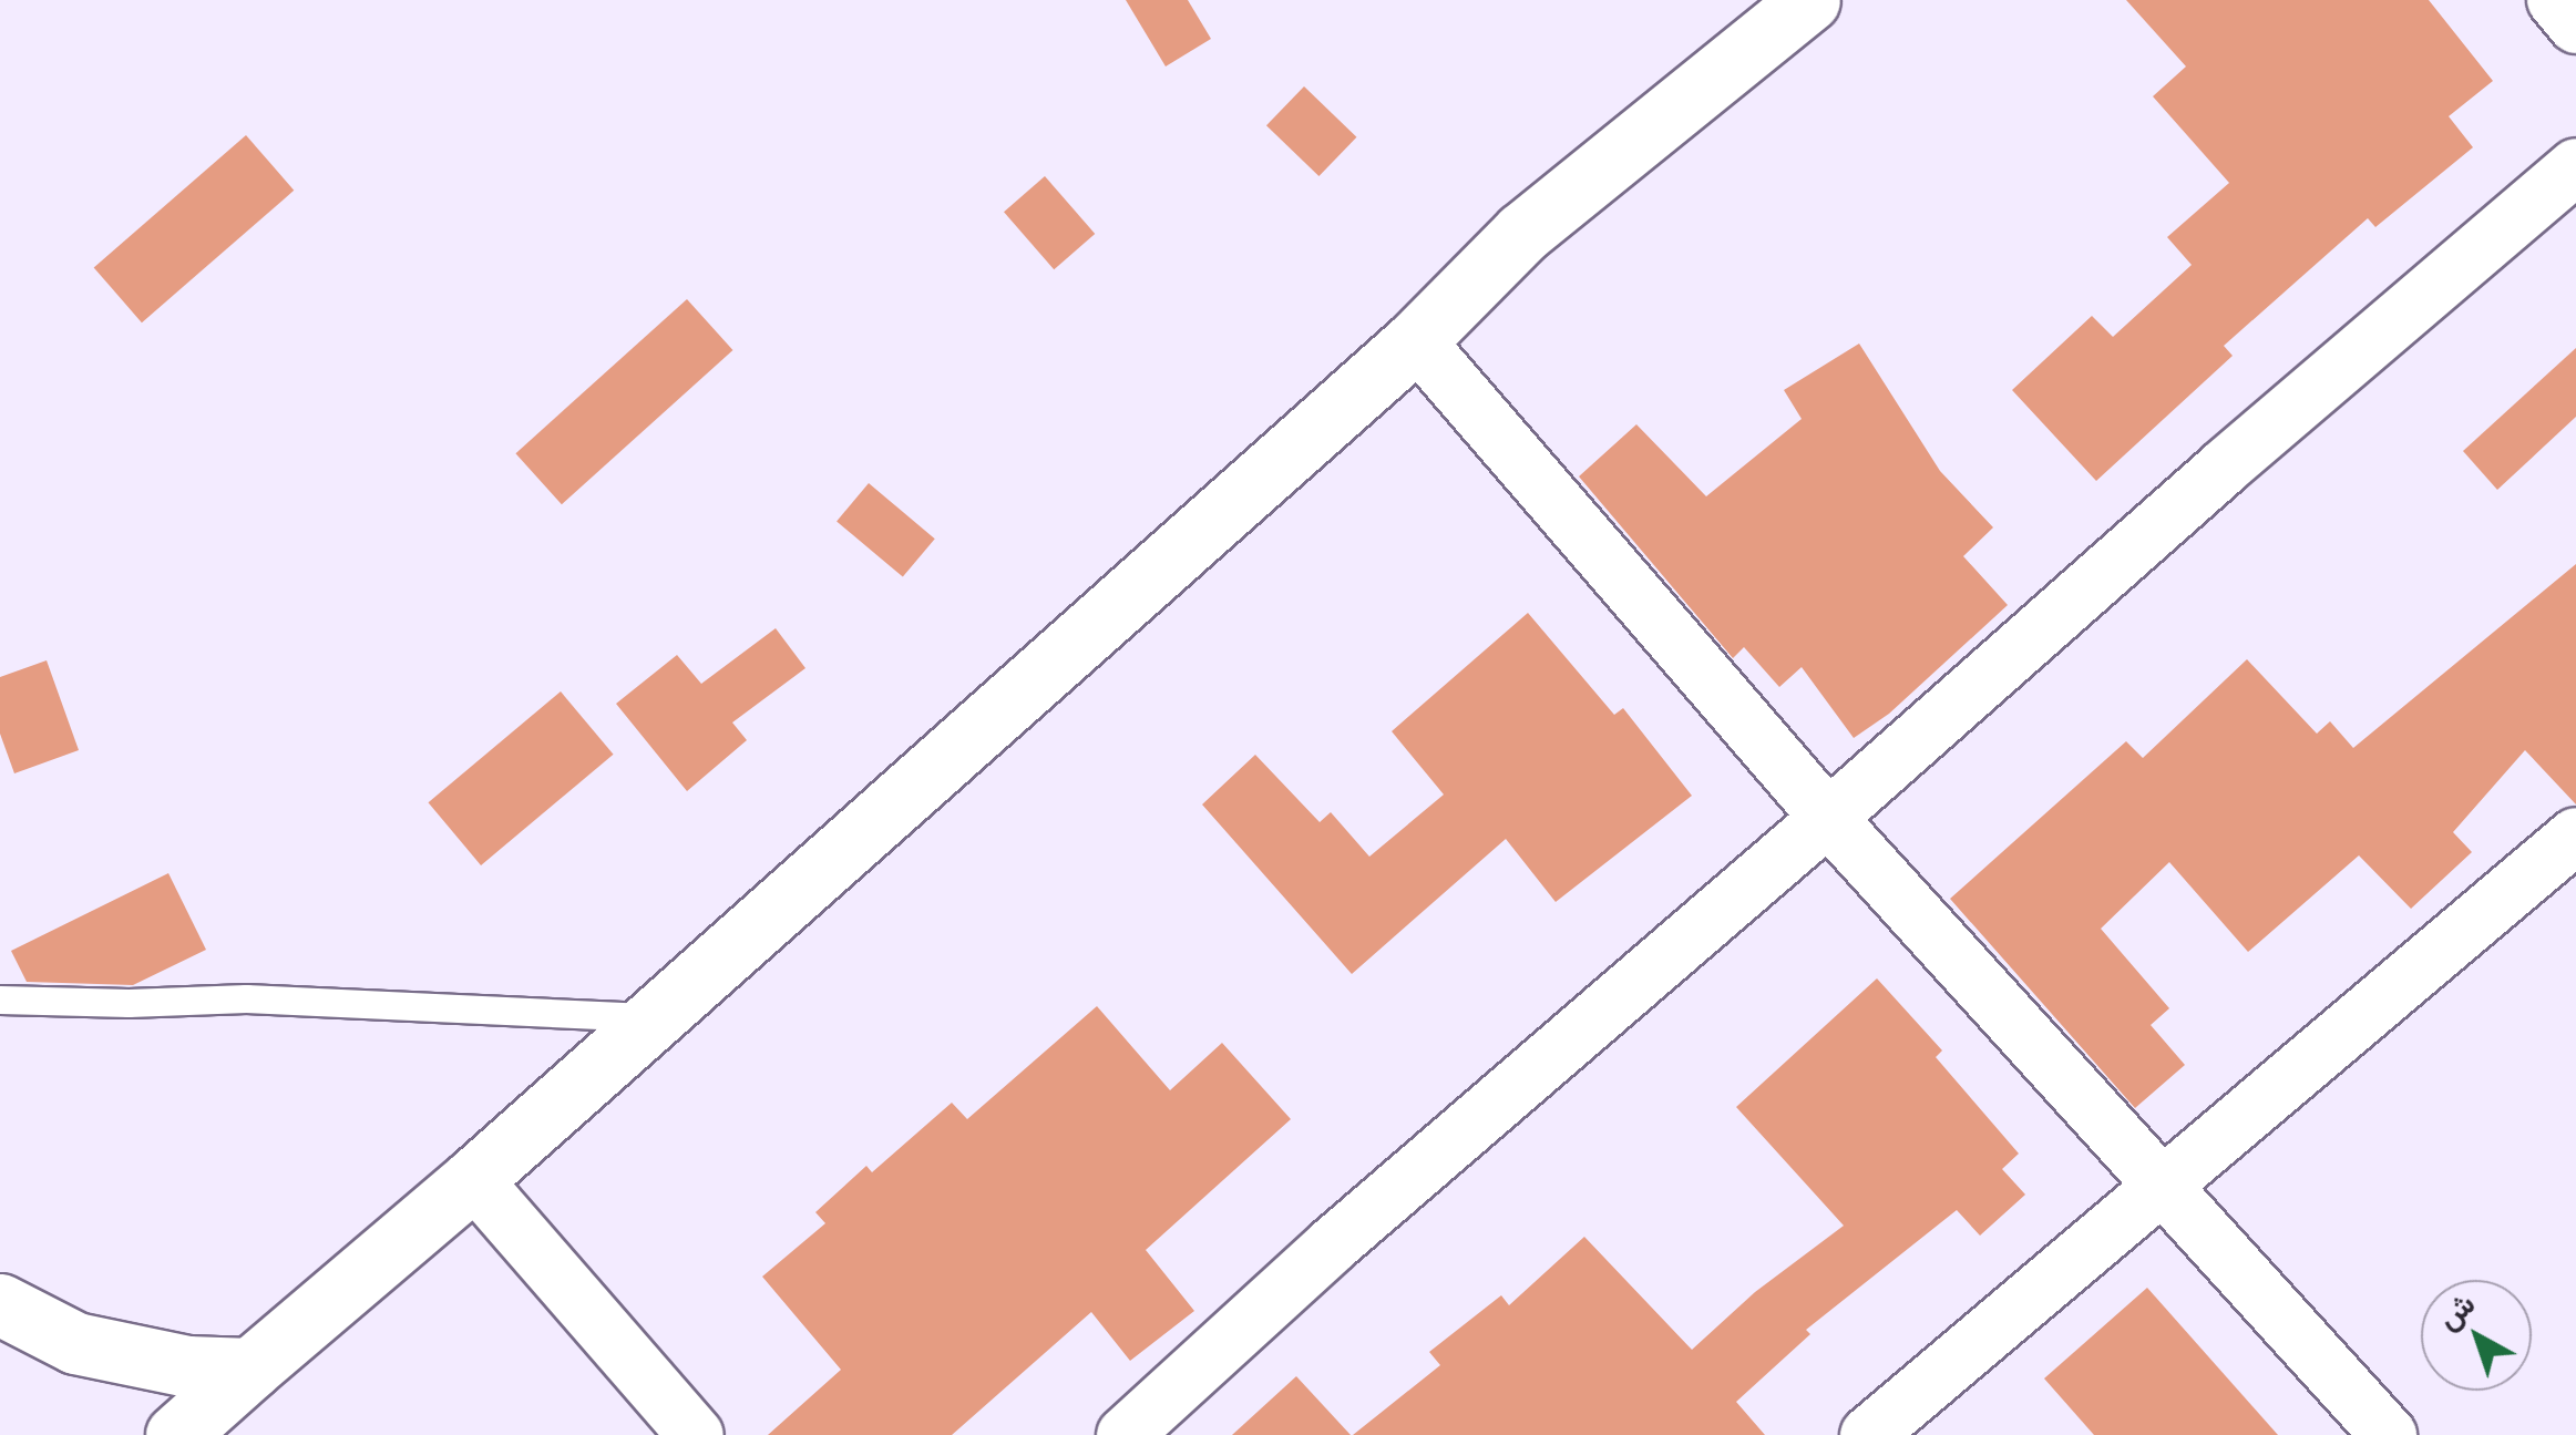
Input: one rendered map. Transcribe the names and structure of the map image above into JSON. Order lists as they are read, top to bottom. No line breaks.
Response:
{"north":"top left"}
